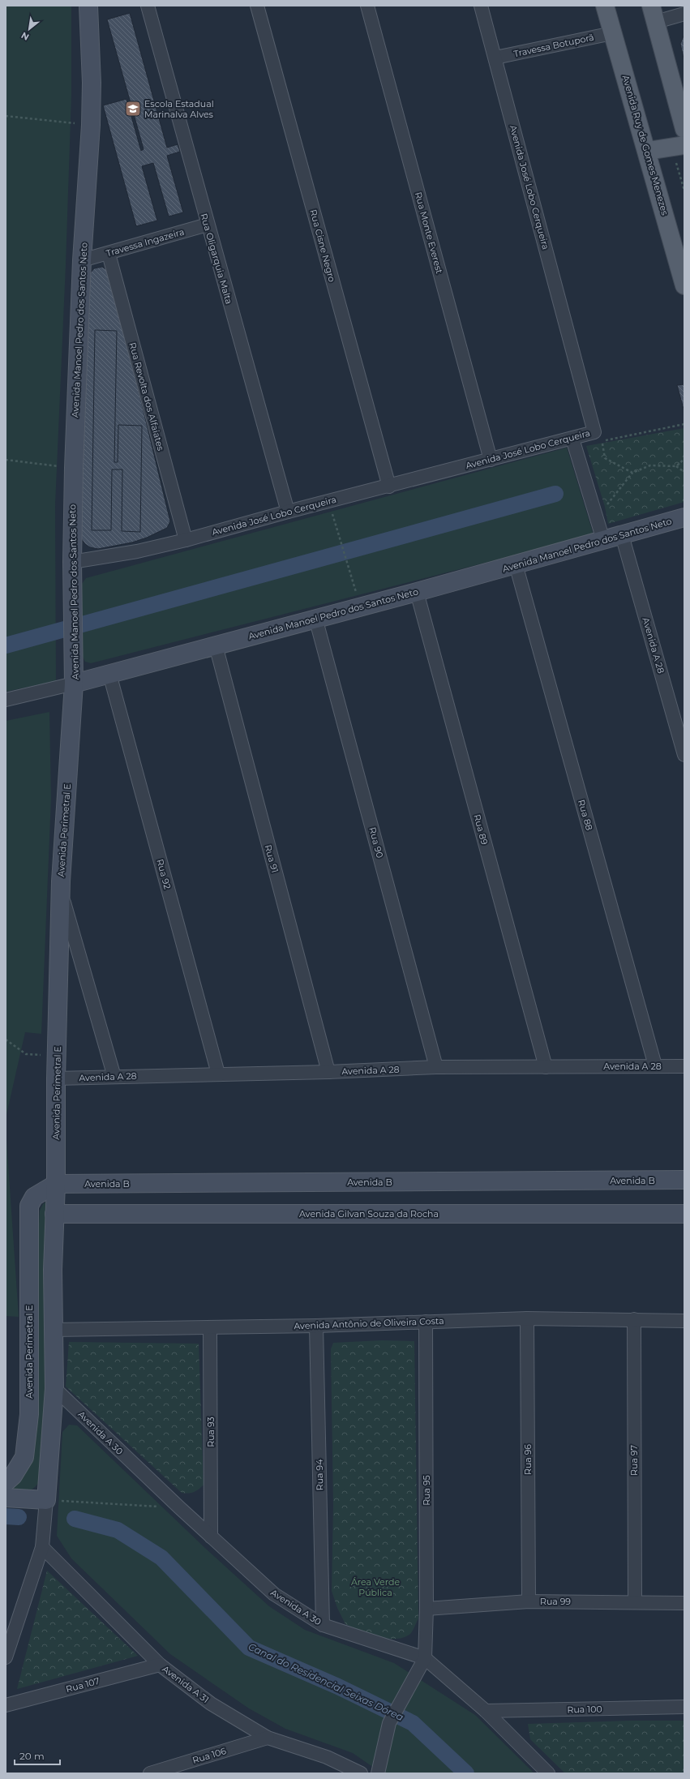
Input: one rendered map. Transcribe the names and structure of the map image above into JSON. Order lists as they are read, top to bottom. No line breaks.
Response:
{"streets":{"main road":["Avenida Ruy de Gomes Menezes"],"street":["Travessa Botuporã","Avenida José Lobo Cerqueira","Rua Monte Everest","Travessa Ingazeira","Rua Cisne Negro","Rua Oligarquia Malta","Avenida Manoel Pedro dos Santos Neto","Rua Revolta dos Alfaiates","Avenida A 28","Rua 88","Rua 89","Avenida Perimetral E","Rua 90","Rua 91","Rua 92","Avenida B","Avenida Gilvan Souza da Rocha","Avenida Antônio de Oliveira Costa","Rua 93","Avenida A 30","Rua 96","Rua 97","Rua 94","Rua 95","Rua 99","Avenida A 31","Rua 107","Rua 100","Rua 106"]},"crossings":[["Travessa Botuporã","Avenida Ruy de Gomes Menezes"],["Travessa Botuporã","Avenida José Lobo Cerqueira"],["Avenida José Lobo Cerqueira","Rua Monte Everest"],["Avenida José Lobo Cerqueira","Rua Cisne Negro"],["Avenida José Lobo Cerqueira","Rua Oligarquia Malta"],["Avenida José Lobo Cerqueira","Avenida Manoel Pedro dos Santos Neto"],["Avenida José Lobo Cerqueira","Rua Revolta dos Alfaiates"],["Travessa Ingazeira","Rua Oligarquia Malta"],["Travessa Ingazeira","Avenida Manoel Pedro dos Santos Neto"],["Travessa Ingazeira","Rua Revolta dos Alfaiates"],["Avenida Manoel Pedro dos Santos Neto","Avenida A 28"],["Avenida Manoel Pedro dos Santos Neto","Rua 88"],["Avenida Manoel Pedro dos Santos Neto","Rua 89"],["Avenida Manoel Pedro dos Santos Neto","Avenida Perimetral E"],["Avenida Manoel Pedro dos Santos Neto","Rua 90"],["Avenida Manoel Pedro dos Santos Neto","Rua 91"],["Avenida Manoel Pedro dos Santos Neto","Rua 92"],["Avenida A 28","Rua 88"],["Avenida A 28","Rua 89"],["Avenida A 28","Avenida Perimetral E"],["Avenida A 28","Rua 90"],["Avenida A 28","Rua 91"],["Avenida A 28","Rua 92"],["Avenida Perimetral E","Avenida B"],["Avenida Antônio de Oliveira Costa","Rua 93"],["Avenida Antônio de Oliveira Costa","Rua 96"],["Avenida Antônio de Oliveira Costa","Rua 97"],["Avenida Antônio de Oliveira Costa","Rua 94"],["Avenida Antônio de Oliveira Costa","Rua 95"],["Rua 93","Avenida A 30"],["Avenida A 30","Rua 94"],["Avenida A 30","Rua 95"],["Avenida A 30","Rua 100"],["Rua 96","Rua 99"],["Rua 97","Rua 99"],["Rua 95","Rua 99"],["Avenida A 31","Rua 107"],["Avenida A 31","Rua 106"]],"water":["Canal do Residencial Seixas Dórea"],"parks":["Área Verde Pública"],"places":{"school or university":["Escola Estadual Marinalva Alves"]},"scale_bar":"20 m","north":"bottom left"}
